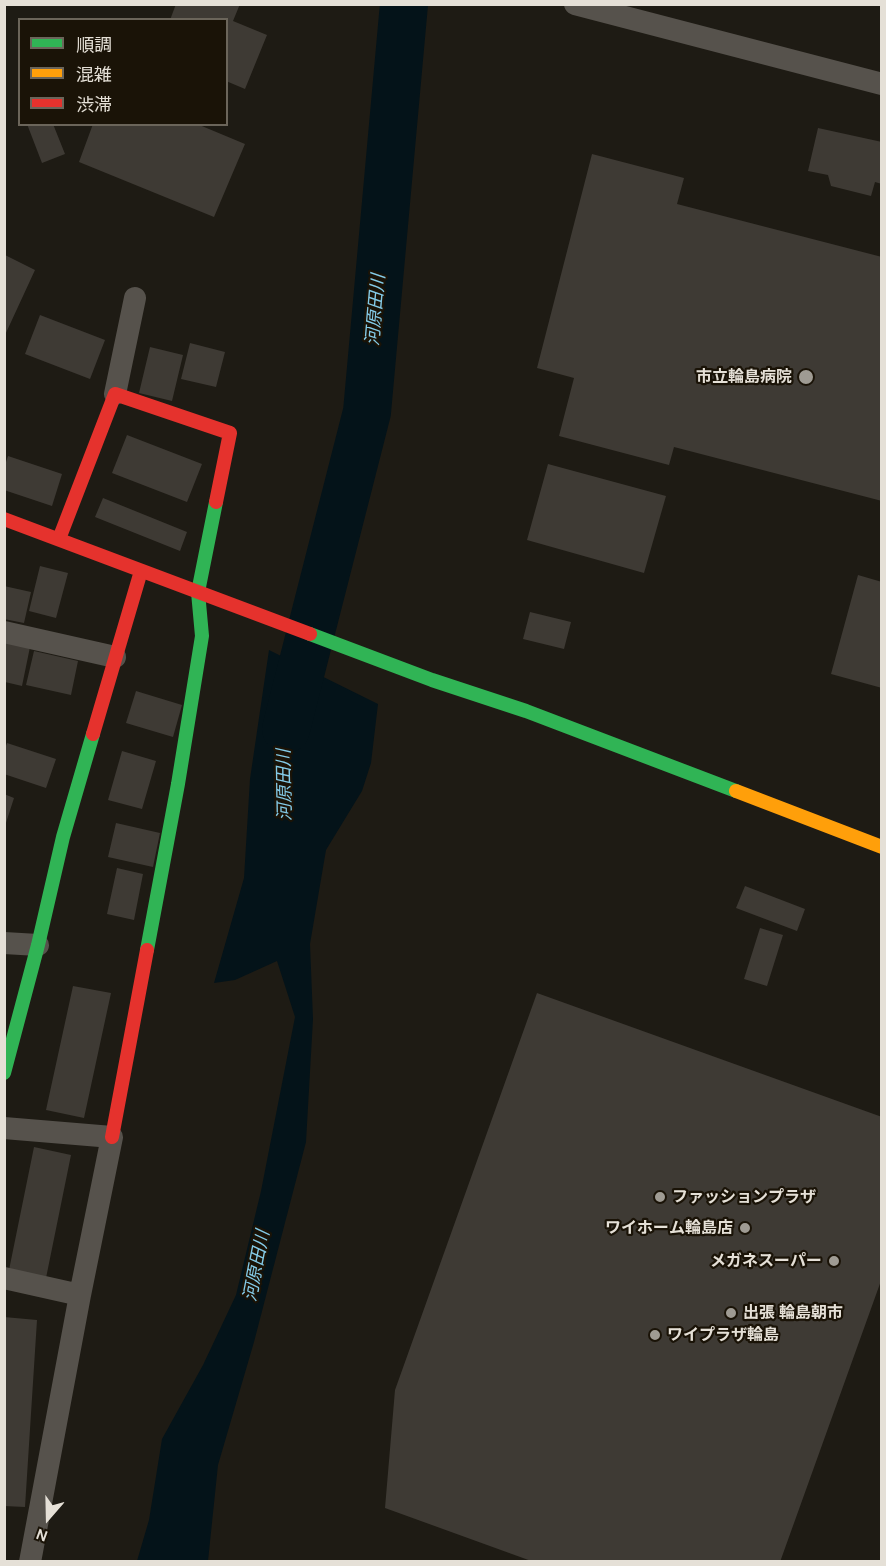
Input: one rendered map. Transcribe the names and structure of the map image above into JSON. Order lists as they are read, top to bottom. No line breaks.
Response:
{"water":["河原田川"],"places":["市立輪島病院","ファッションプラザ","ワイホーム輪島店","メガネスーパー","出張 輪島朝市","ワイプラザ輪島"],"legend":["順調","混雑","渋滞"],"north":"bottom"}
